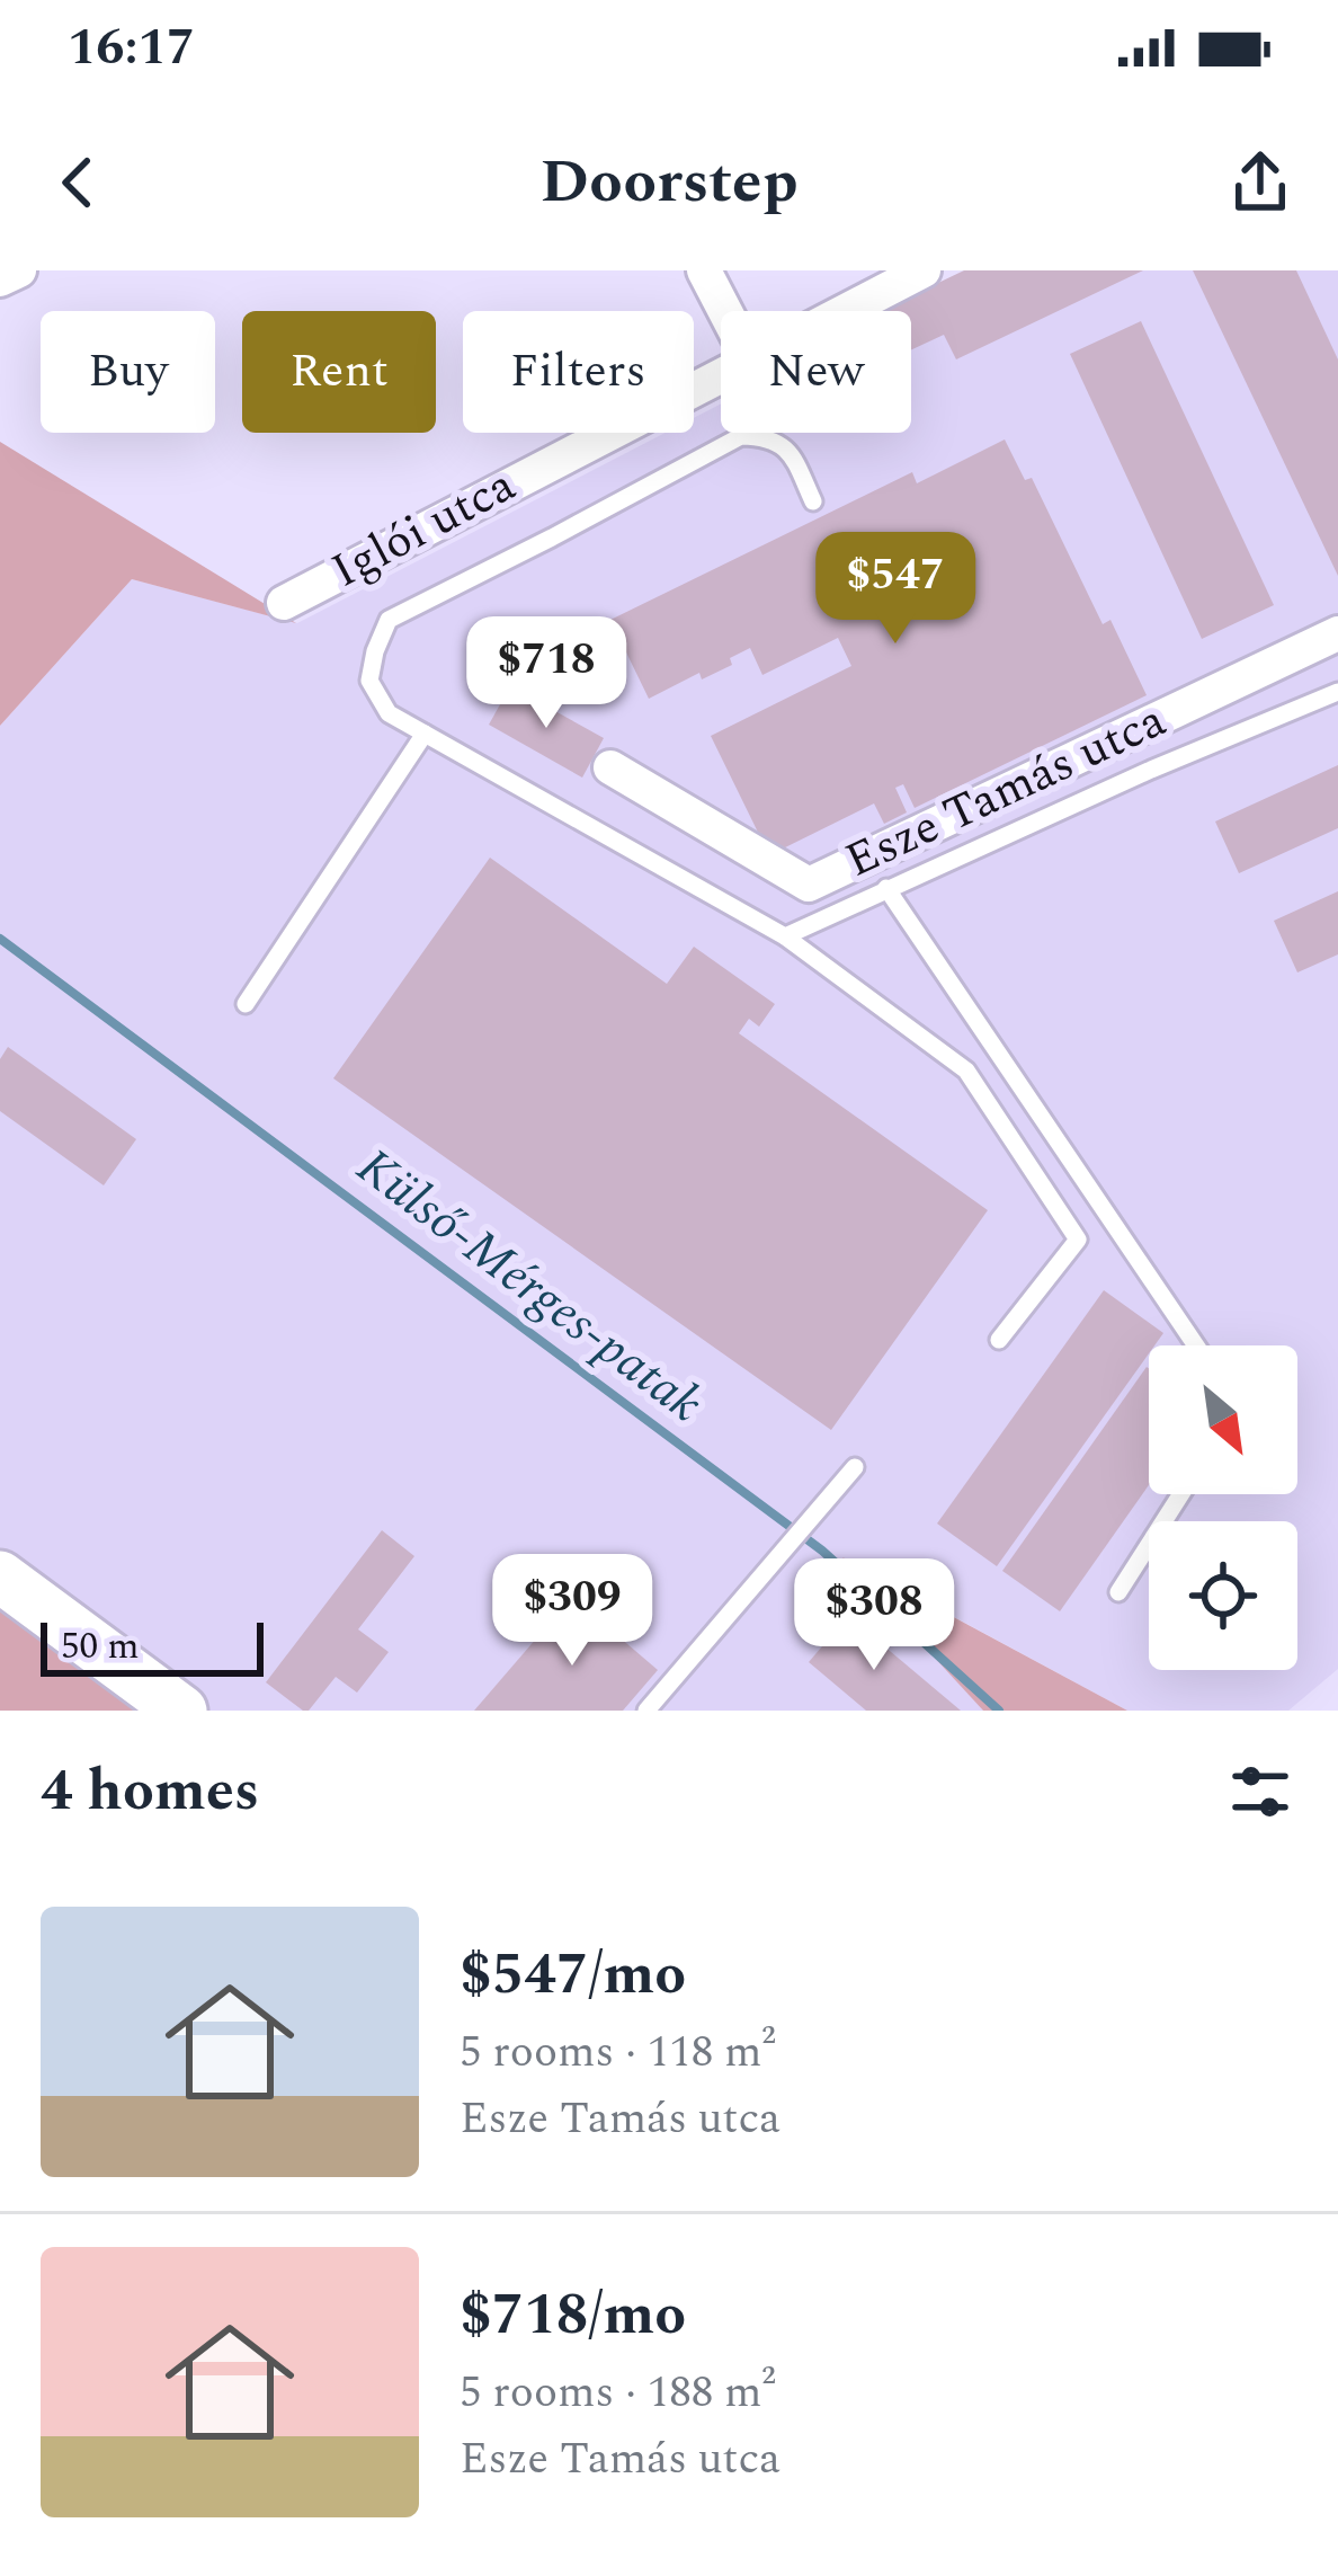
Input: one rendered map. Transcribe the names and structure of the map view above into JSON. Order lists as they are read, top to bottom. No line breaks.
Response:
{"streets":{"street":["Iglói utca","Esze Tamás utca"]},"water":["Külső-Mérges-patak"],"scale_bar":"50 m","north":"bottom right","page":{"status":"16:17","header":"Doorstep","chip":["Buy","Rent","Filters","New"],"price":["$547","$718","$309","$308"],"scale":"50 m","heading":"4 homes","list":[{"name":"$547/mo","note":"5 rooms · 118 m² · Esze Tamás utca"},{"name":"$718/mo","note":"5 rooms · 188 m² · Esze Tamás utca"}]}}
